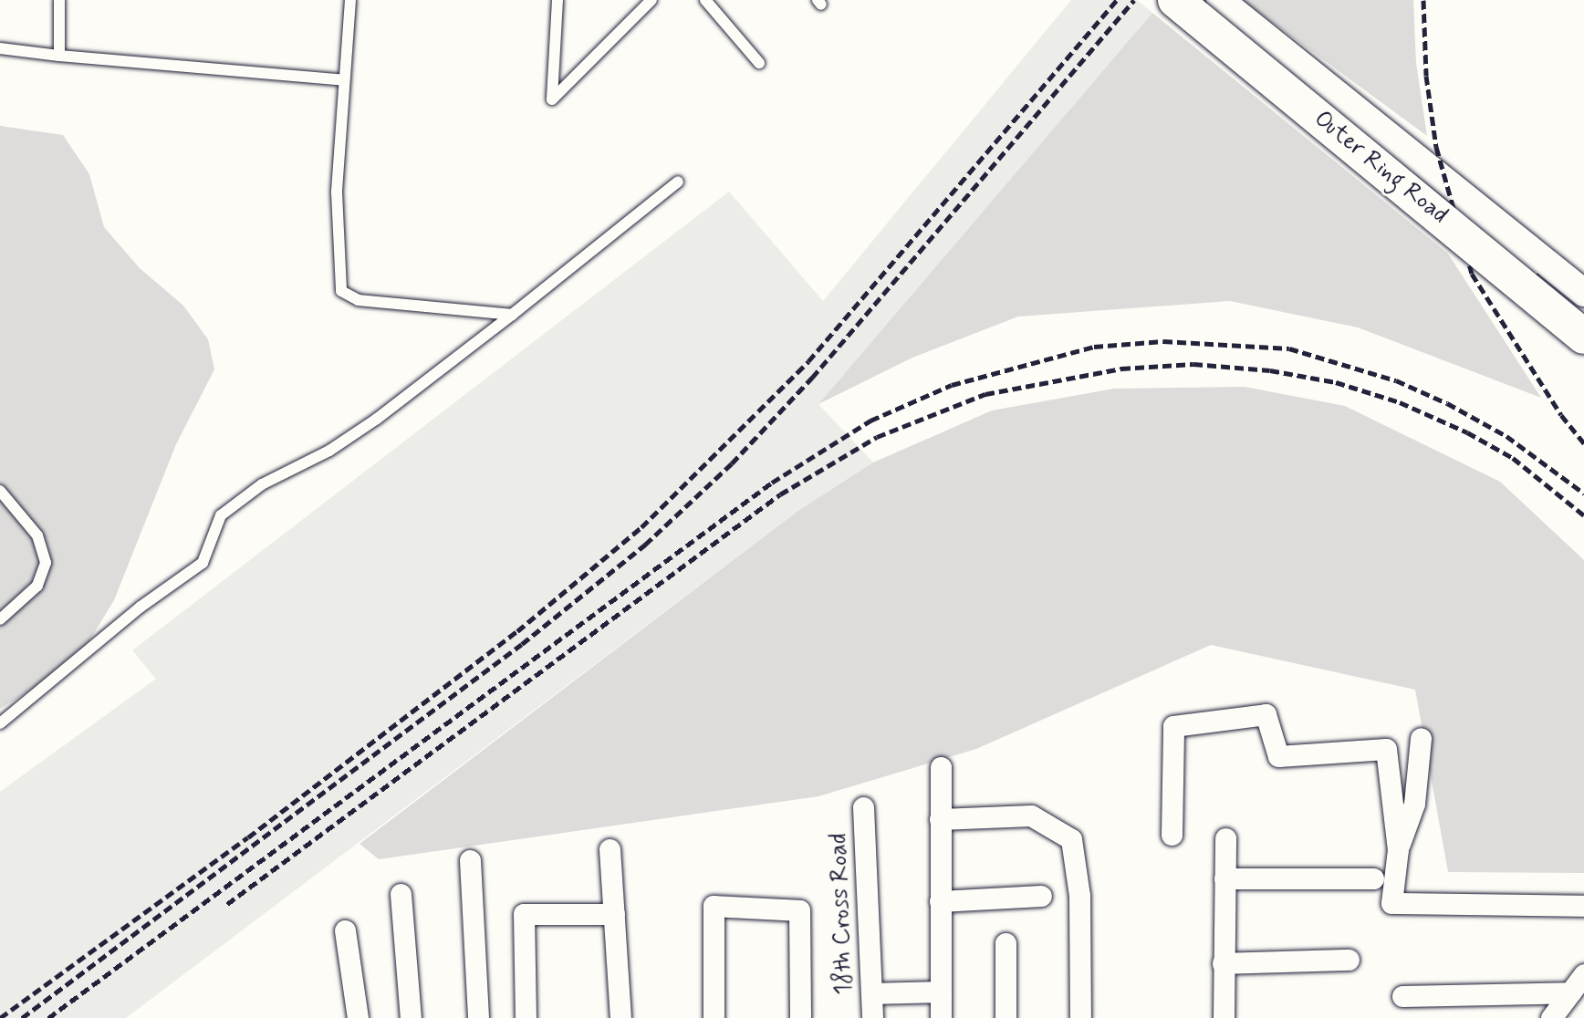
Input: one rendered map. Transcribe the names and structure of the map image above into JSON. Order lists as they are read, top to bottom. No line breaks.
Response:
{"streets":{"highway":["Outer Ring Road"],"street":["18th Cross Road"]}}
